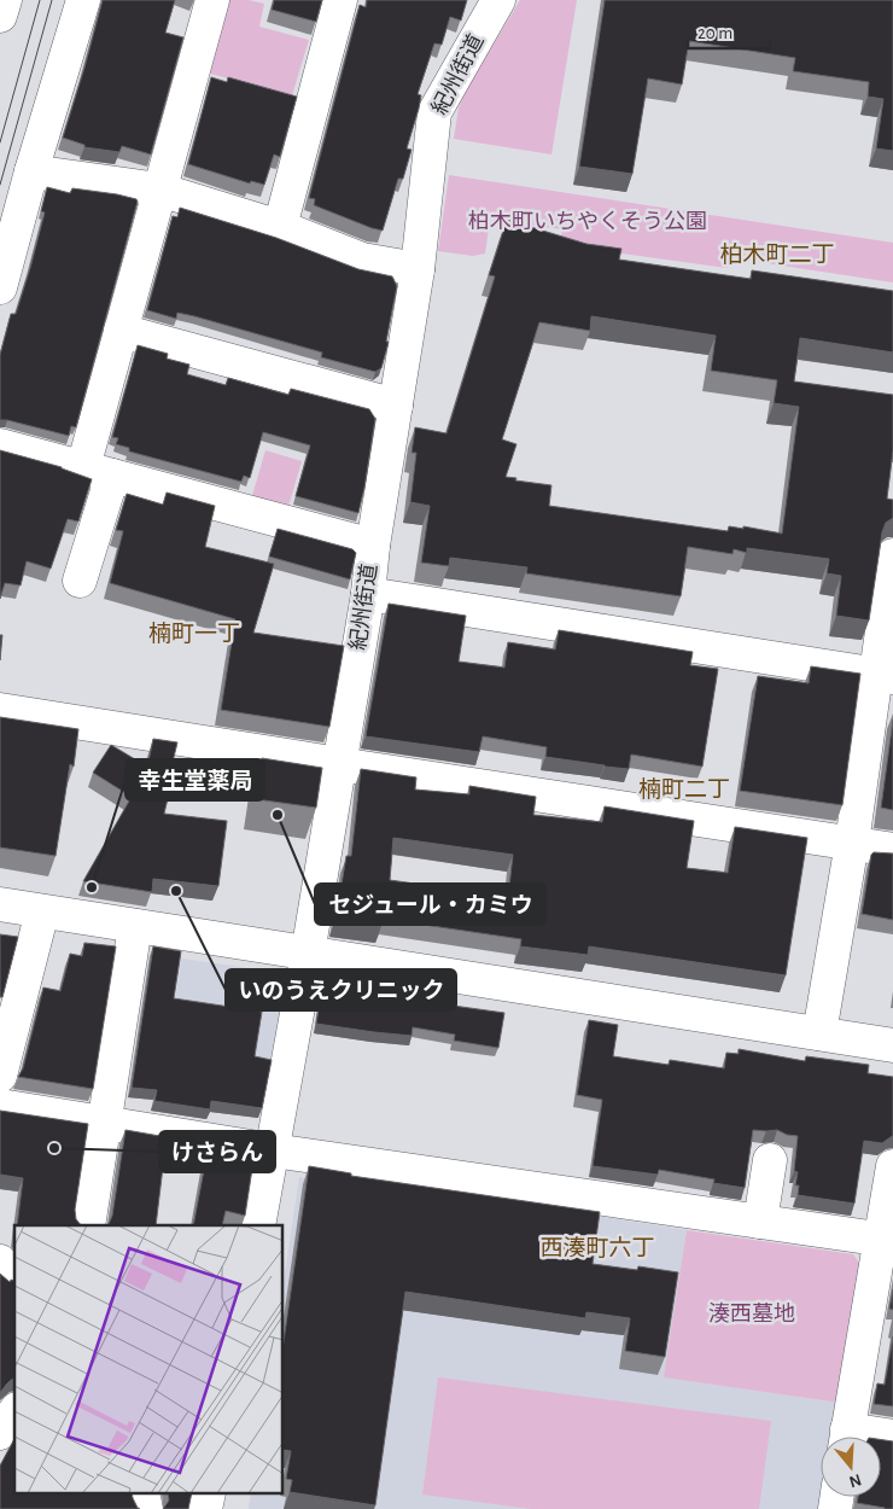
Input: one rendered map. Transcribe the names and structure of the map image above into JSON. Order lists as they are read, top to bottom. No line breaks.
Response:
{"streets":{"street":["紀州街道"]},"districts":["柏木町二丁","楠町一丁","楠町二丁","西湊町六丁"],"parks":["柏木町いちやくそう公園","湊西墓地"],"places":["セジュール・カミウ","幸生堂薬局","いのうえクリニック","けさらん"],"scale_bar":"20 m","north":"bottom"}
